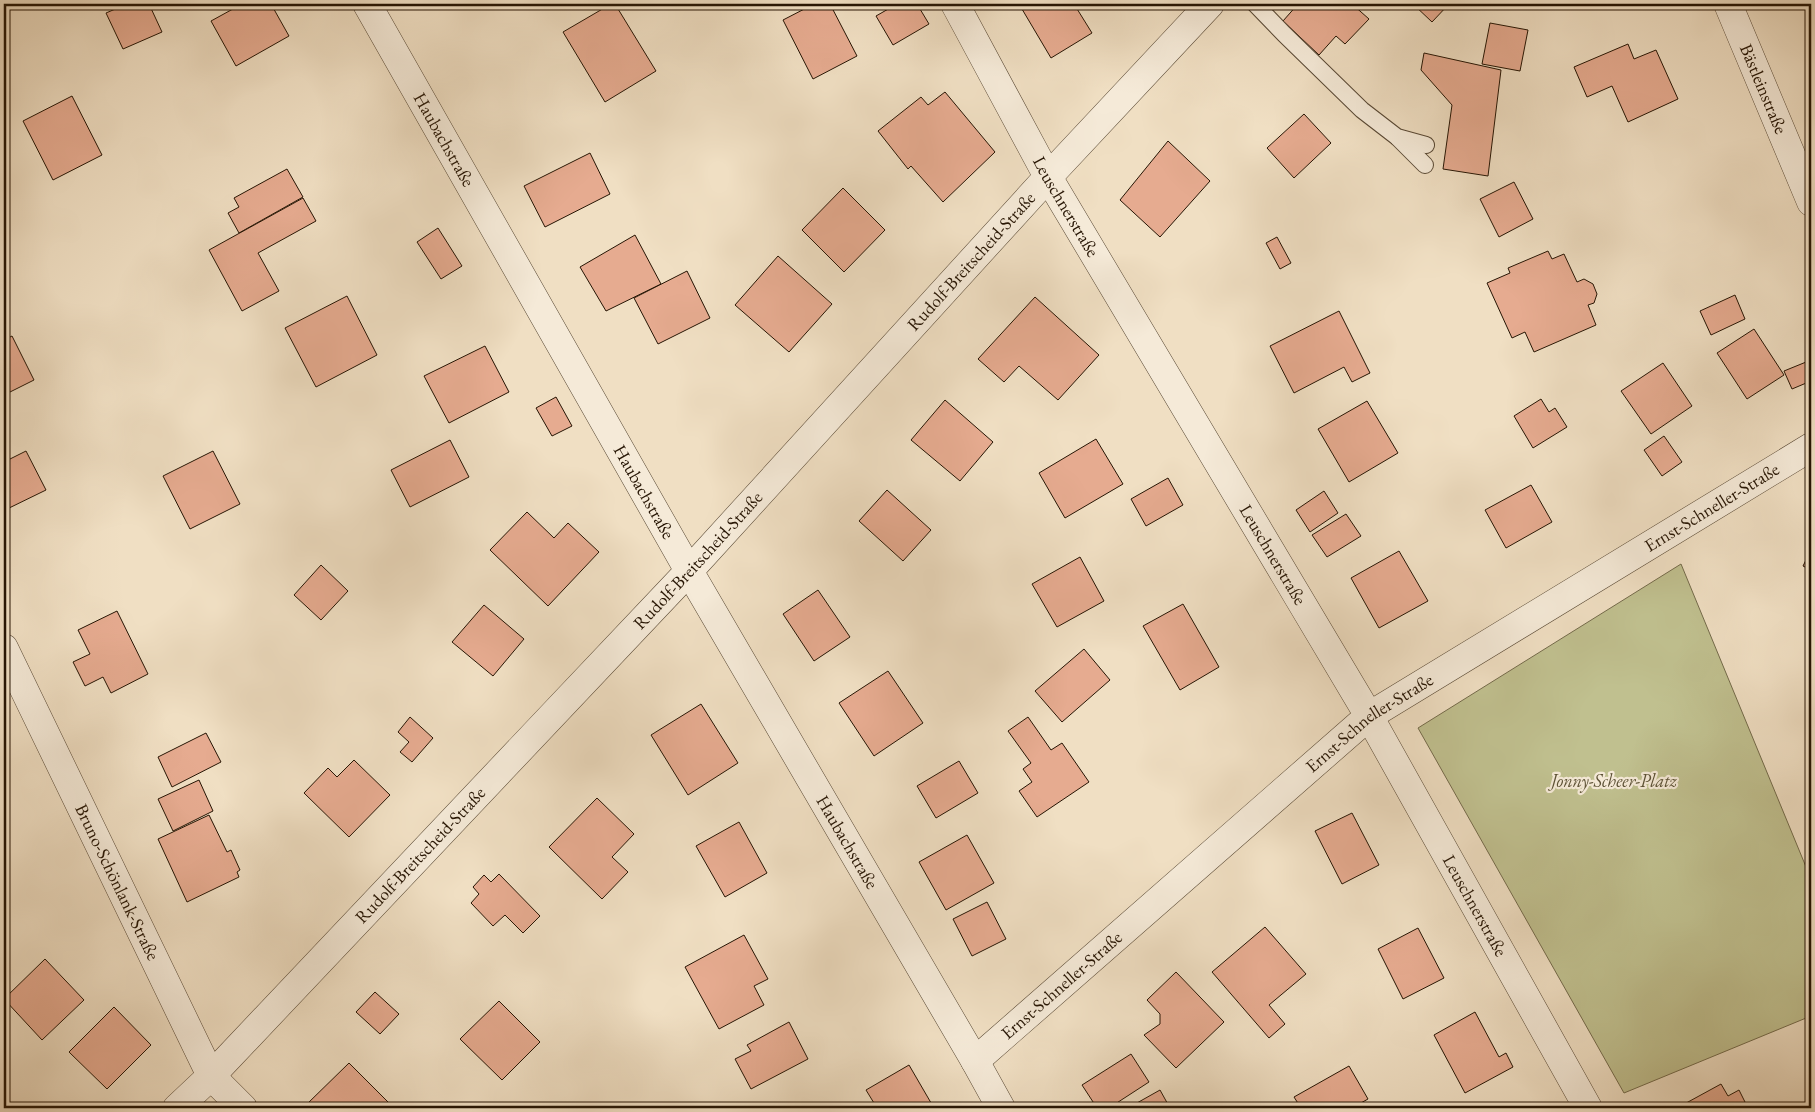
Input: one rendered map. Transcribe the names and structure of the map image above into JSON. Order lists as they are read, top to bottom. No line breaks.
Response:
{"streets":{"street":["Bästleinstraße","Haubachstraße","Leuschnerstraße","Rudolf-Breitscheid-Straße","Ernst-Schneller-Straße","Bruno-Schönlank-Straße"]},"crossings":[["Haubachstraße","Rudolf-Breitscheid-Straße"],["Haubachstraße","Ernst-Schneller-Straße"],["Leuschnerstraße","Rudolf-Breitscheid-Straße"],["Leuschnerstraße","Ernst-Schneller-Straße"],["Rudolf-Breitscheid-Straße","Bruno-Schönlank-Straße"]],"parks":["Jonny-Scheer-Platz"]}
